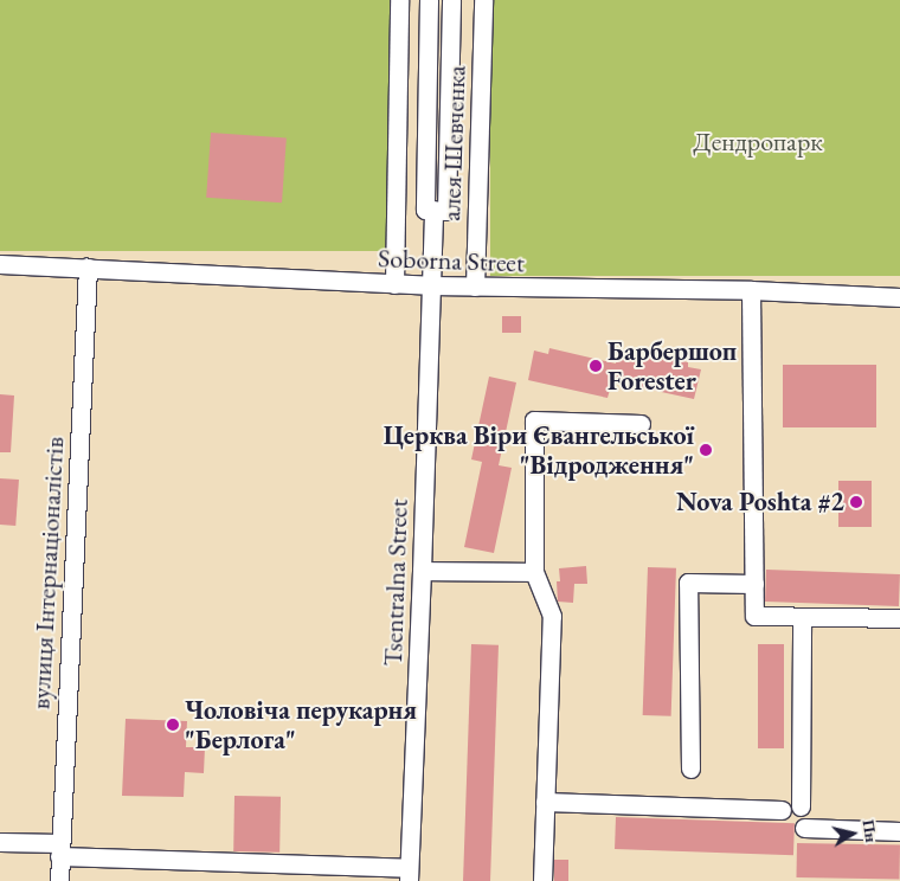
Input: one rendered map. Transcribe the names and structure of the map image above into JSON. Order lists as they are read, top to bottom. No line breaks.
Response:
{"streets":{"street":["алея Шевченка","Soborna Street","вулиця Інтернаціоналістів","Tsentralna Street"]},"crossings":[["алея Шевченка","Soborna Street"],["алея Шевченка","Tsentralna Street"],["Soborna Street","вулиця Інтернаціоналістів"],["Soborna Street","Tsentralna Street"]],"parks":["Дендропарк"],"places":["Барбершоп Forester","Церква Віри Євангельської \"Відродження\"","Nova Poshta #2","Чоловіча перукарня \"Берлога\""],"north":"right"}
